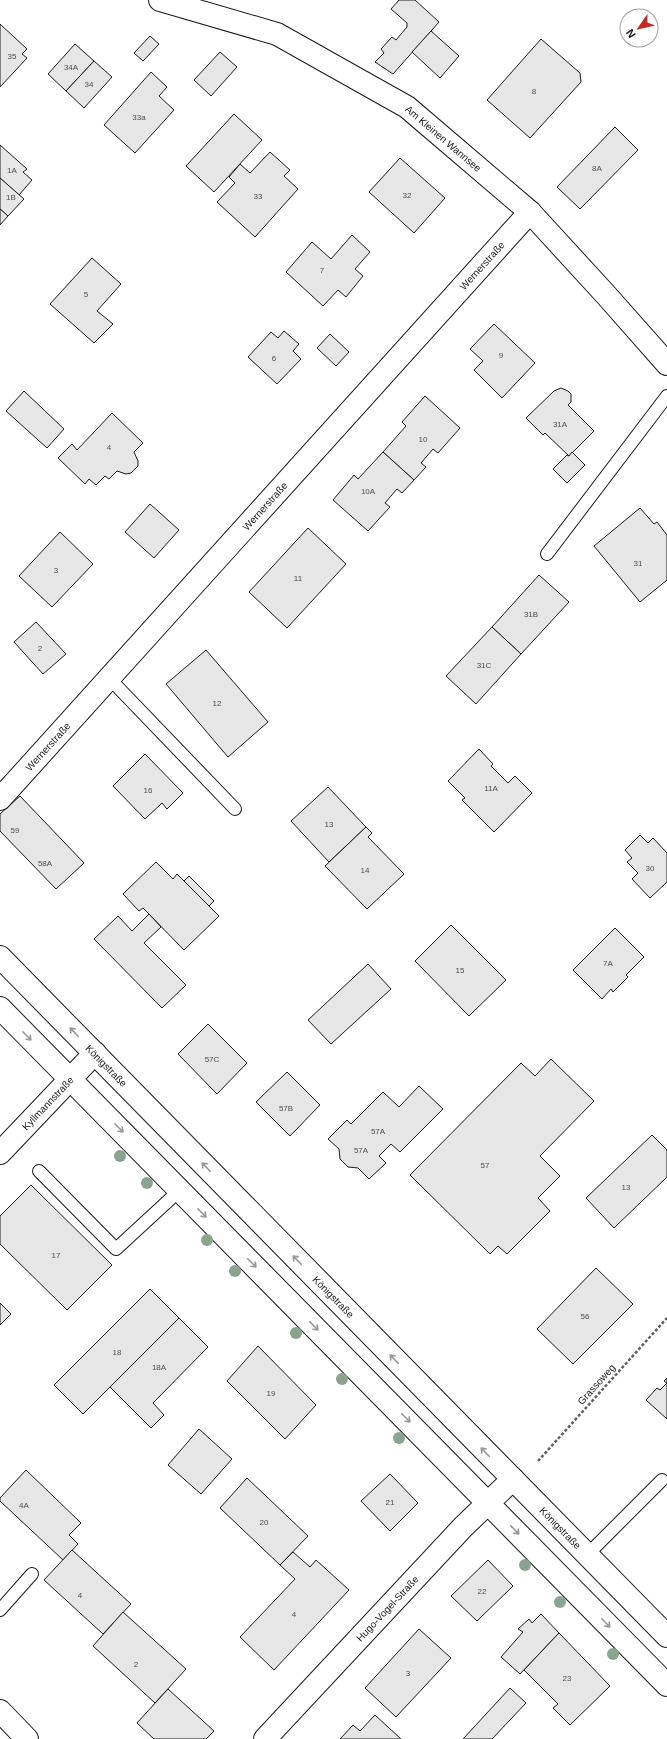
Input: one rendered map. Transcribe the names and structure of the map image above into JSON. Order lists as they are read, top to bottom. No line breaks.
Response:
{"streets":{"street":["Am Kleinen Wannsee","Wernerstraße","Königstraße","Kyllmannstraße","Hugo-Vogel-Straße"],"path":["Grassoweg"]},"crossings":[["Am Kleinen Wannsee","Wernerstraße"],["Königstraße","Kyllmannstraße"],["Königstraße","Hugo-Vogel-Straße"]],"house_numbers":["35","34A","34","8","33a","8A","1A","32","33","1B","7","5","9","6","31A","10","4","10A","31","3","11","31B","2","31C","12","11A","16","13","59","58A","30","14","7A","15","57C","57B","57A","57A","57","13","17","56","18","18A","19","21","4A","20","22","4","4","2","3","23"],"north":"bottom left"}
